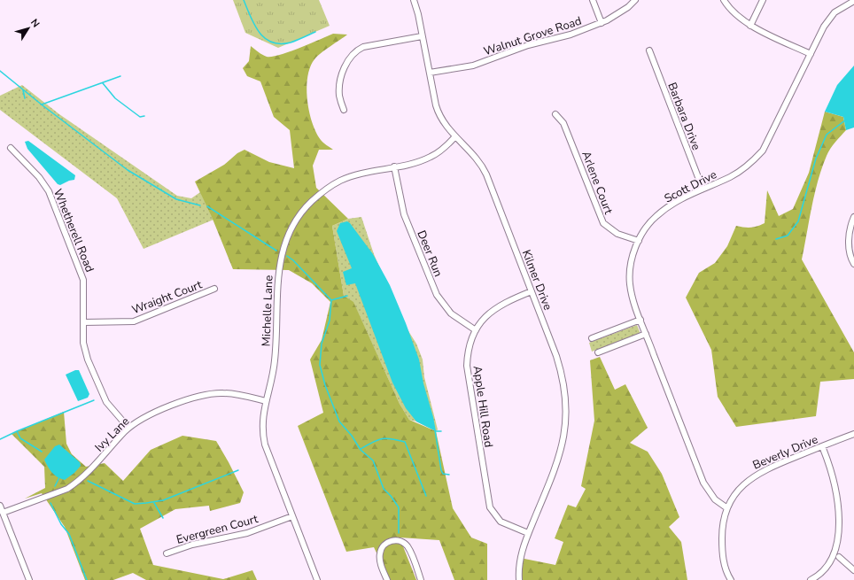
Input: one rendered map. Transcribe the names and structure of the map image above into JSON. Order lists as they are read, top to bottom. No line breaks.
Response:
{"streets":{"street":["Walnut Grove Road","Barbara Drive","Arlene Court","Scott Drive","Whetherell Road","Deer Run","Kilmer Drive","Wraight Court","Michelle Lane","Apple Hill Road","Ivy Lane","Beverly Drive","Evergreen Court"]},"crossings":[["Walnut Grove Road","Kilmer Drive"],["Barbara Drive","Scott Drive"],["Arlene Court","Scott Drive"],["Scott Drive","Beverly Drive"],["Whetherell Road","Wraight Court"],["Whetherell Road","Ivy Lane"],["Deer Run","Michelle Lane"],["Deer Run","Apple Hill Road"],["Kilmer Drive","Michelle Lane"],["Kilmer Drive","Apple Hill Road"],["Michelle Lane","Ivy Lane"],["Michelle Lane","Evergreen Court"]],"north":"top right"}
